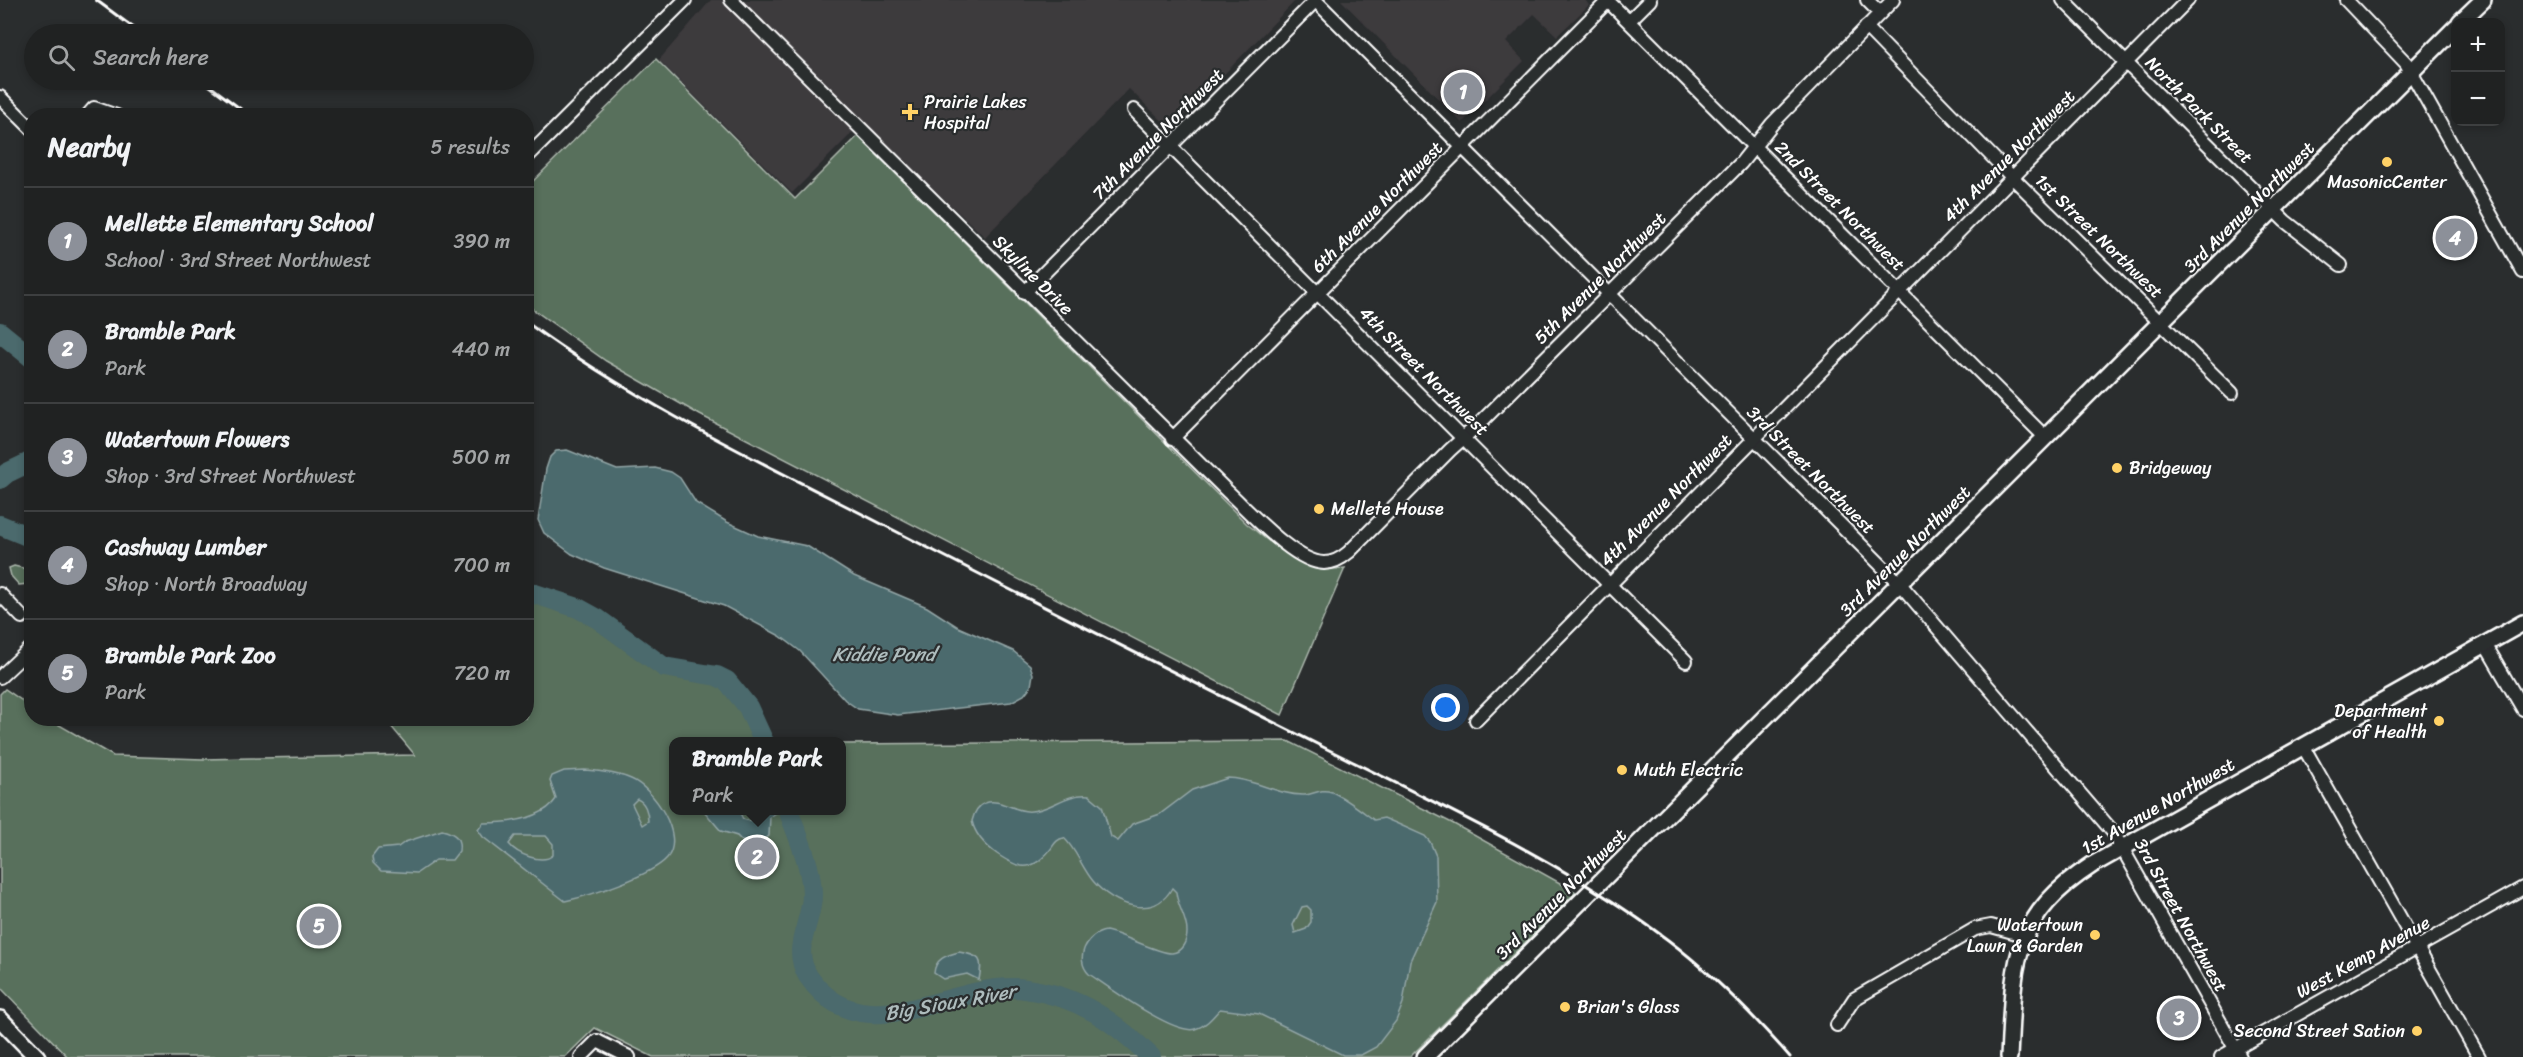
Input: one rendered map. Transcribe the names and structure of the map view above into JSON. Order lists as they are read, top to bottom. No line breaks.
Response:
{"streets":{"main road":["3rd Avenue Northwest","1st Avenue Northwest"],"street":["North Park Street","7th Avenue Northwest","4th Avenue Northwest","2nd Street Northwest","6th Avenue Northwest","1st Street Northwest","Skyline Drive","5th Avenue Northwest","4th Street Northwest","3rd Street Northwest","West Kemp Avenue"]},"crossings":[["North Park Street","4th Avenue Northwest"],["North Park Street","3rd Avenue Northwest"],["7th Avenue Northwest","Skyline Drive"],["7th Avenue Northwest","4th Street Northwest"],["7th Avenue Northwest","3rd Street Northwest"],["4th Avenue Northwest","2nd Street Northwest"],["4th Avenue Northwest","1st Street Northwest"],["4th Avenue Northwest","4th Street Northwest"],["4th Avenue Northwest","3rd Street Northwest"],["2nd Street Northwest","6th Avenue Northwest"],["2nd Street Northwest","3rd Avenue Northwest"],["2nd Street Northwest","5th Avenue Northwest"],["6th Avenue Northwest","Skyline Drive"],["6th Avenue Northwest","4th Street Northwest"],["6th Avenue Northwest","3rd Street Northwest"],["3rd Avenue Northwest","1st Street Northwest"],["3rd Avenue Northwest","3rd Street Northwest"],["1st Street Northwest","5th Avenue Northwest"],["Skyline Drive","5th Avenue Northwest"],["5th Avenue Northwest","4th Street Northwest"],["5th Avenue Northwest","3rd Street Northwest"],["3rd Street Northwest","1st Avenue Northwest"],["3rd Street Northwest","West Kemp Avenue"]],"water":["Kiddie Pond","Big Sioux River"],"places":{"health":["Prairie Lakes Hospital"],"other":["MasonicCenter","Bridgeway","Mellete House","Department of Health","Muth Electric","Watertown Lawn & Garden","Brian's Glass","Second Street Sation"]},"page":{"map_buttons":["+","−"],"search":"Search here","pins":["1","4","2","5","3"],"heading":["Nearby","5 results"],"list":[{"mark":"1","name":"Mellette Elementary School","note":"School · 3rd Street Northwest","value":"390 m"},{"mark":"2","name":"Bramble Park","note":"Park","value":"440 m"},{"mark":"3","name":"Watertown Flowers","note":"Shop · 3rd Street Northwest","value":"500 m"},{"mark":"4","name":"Cashway Lumber","note":"Shop · North Broadway","value":"700 m"},{"mark":"5","name":"Bramble Park Zoo","note":"Park","value":"720 m"}],"popup":["Bramble Park","Park"]}}
